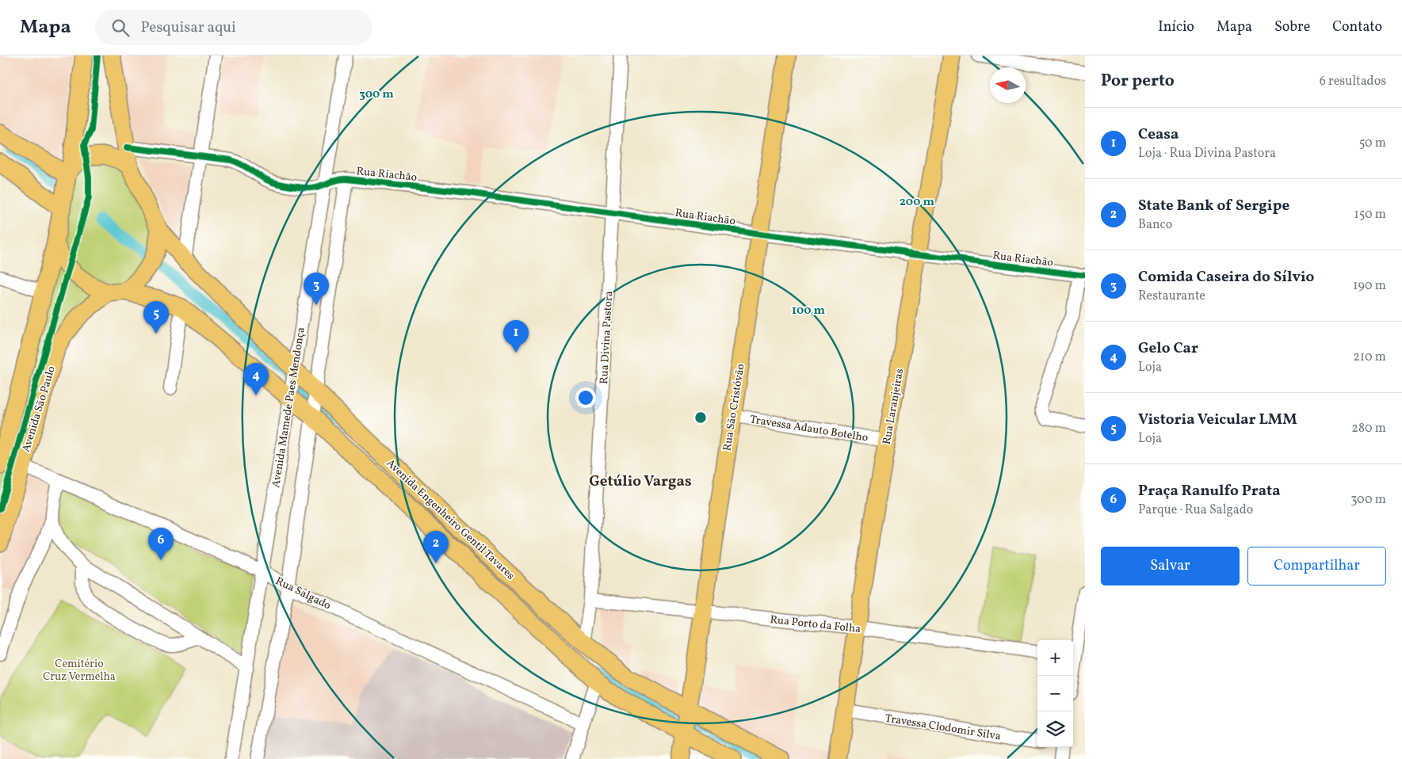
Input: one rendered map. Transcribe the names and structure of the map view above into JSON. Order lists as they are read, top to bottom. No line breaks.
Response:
{"streets":{"main road":["Rua Laranjeiras","Rua São Cristóvão","Avenida São Paulo","Avenida Engenheiro Gentil Tavares"],"street":["Rua Riachão","Rua Divina Pastora","Avenida Mamede Paes Mendonça","Travessa Adauto Botelho","Rua Salgado","Rua Porto da Folha","Travessa Clodomir Silva"]},"crossings":[["Rua Riachão","Rua Divina Pastora"],["Rua Riachão","Rua Laranjeiras"],["Rua Riachão","Avenida Mamede Paes Mendonça"],["Rua Riachão","Rua São Cristóvão"],["Rua Riachão","Avenida Engenheiro Gentil Tavares"],["Rua Divina Pastora","Avenida Engenheiro Gentil Tavares"],["Rua Divina Pastora","Rua Porto da Folha"],["Rua Laranjeiras","Travessa Adauto Botelho"],["Rua Laranjeiras","Rua Porto da Folha"],["Rua Laranjeiras","Travessa Clodomir Silva"],["Avenida Mamede Paes Mendonça","Avenida Engenheiro Gentil Tavares"],["Avenida Mamede Paes Mendonça","Rua Salgado"],["Rua São Cristóvão","Travessa Adauto Botelho"],["Rua São Cristóvão","Avenida Engenheiro Gentil Tavares"],["Rua São Cristóvão","Rua Porto da Folha"],["Avenida São Paulo","Avenida Engenheiro Gentil Tavares"],["Avenida São Paulo","Rua Salgado"]],"districts":["Getúlio Vargas"],"parks":["Cemitério Cruz Vermelha"],"north":"left","page":{"header":"Mapa","search":"Pesquisar aqui","nav":["Início","Mapa","Sobre","Contato"],"heading":["Por perto","6 resultados"],"list":[{"mark":"1","name":"Ceasa","note":"Loja · Rua Divina Pastora","value":"50 m"},{"mark":"2","name":"State Bank of Sergipe","note":"Banco","value":"150 m"},{"mark":"3","name":"Comida Caseira do Sílvio","note":"Restaurante","value":"190 m"},{"mark":"4","name":"Gelo Car","note":"Loja","value":"210 m"},{"mark":"5","name":"Vistoria Veicular LMM","note":"Loja","value":"280 m"},{"mark":"6","name":"Praça Ranulfo Prata","note":"Parque · Rua Salgado","value":"300 m"}],"pins":["3","5","1","4","6","2"],"buttons":["Salvar","Compartilhar"],"map_buttons":["+","−"]},"rings":["300 m","200 m","100 m"]}
